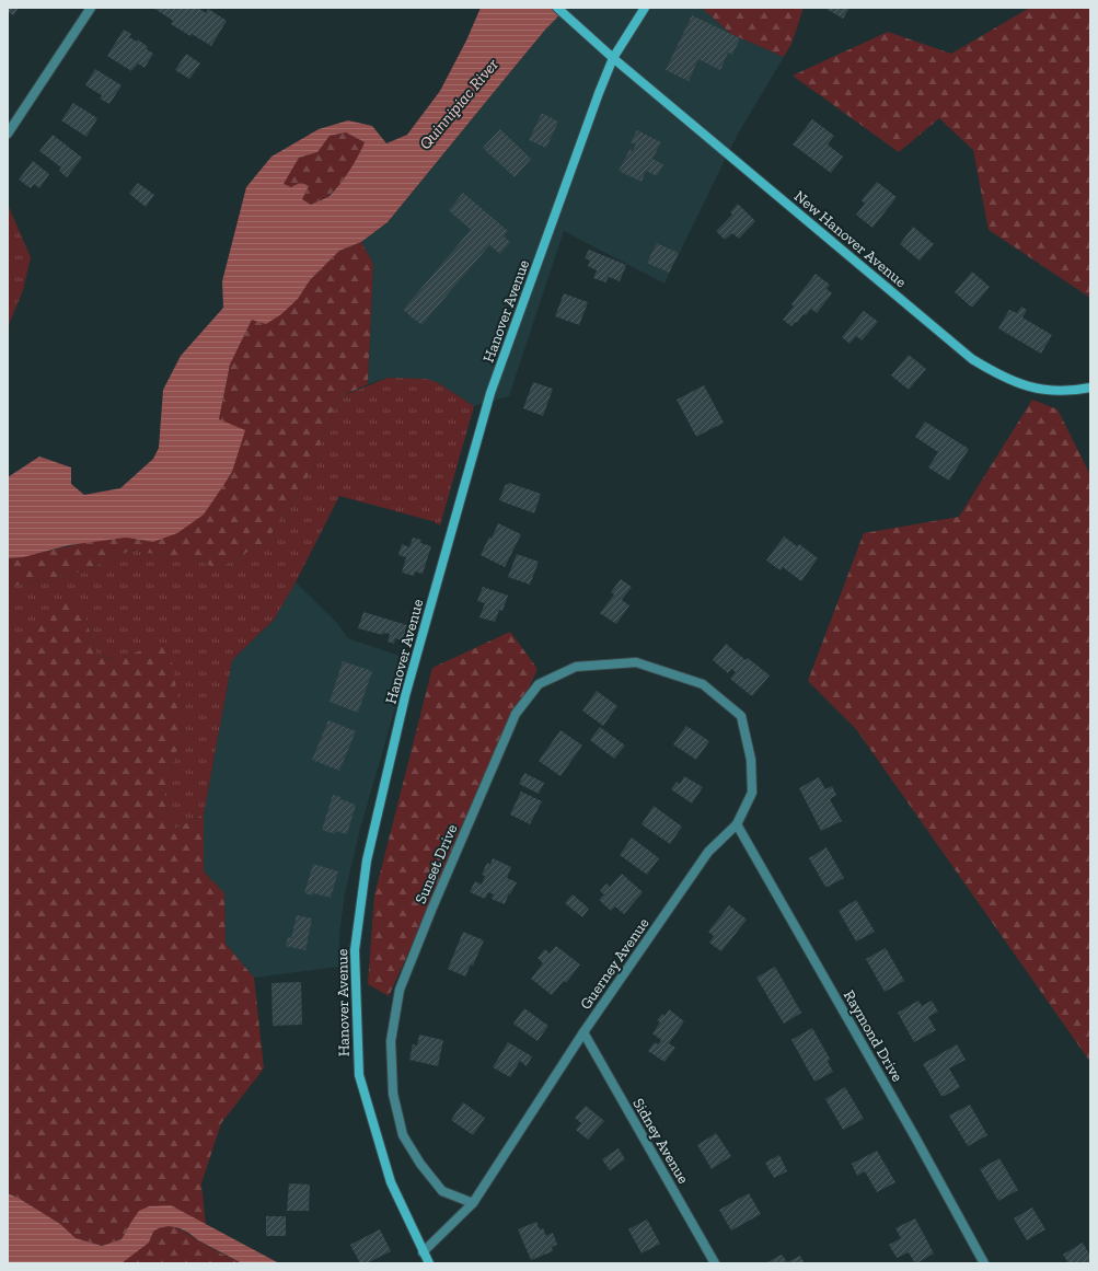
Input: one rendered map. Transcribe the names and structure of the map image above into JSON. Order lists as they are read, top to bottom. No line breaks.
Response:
{"streets":{"main road":["New Hanover Avenue","Hanover Avenue"],"street":["Sunset Drive","Guerney Avenue","Raymond Drive","Sidney Avenue"]},"crossings":[["New Hanover Avenue","Hanover Avenue"],["Hanover Avenue","Guerney Avenue"],["Sunset Drive","Guerney Avenue"],["Guerney Avenue","Raymond Drive"],["Guerney Avenue","Sidney Avenue"]],"water":["Quinnipiac River"]}
